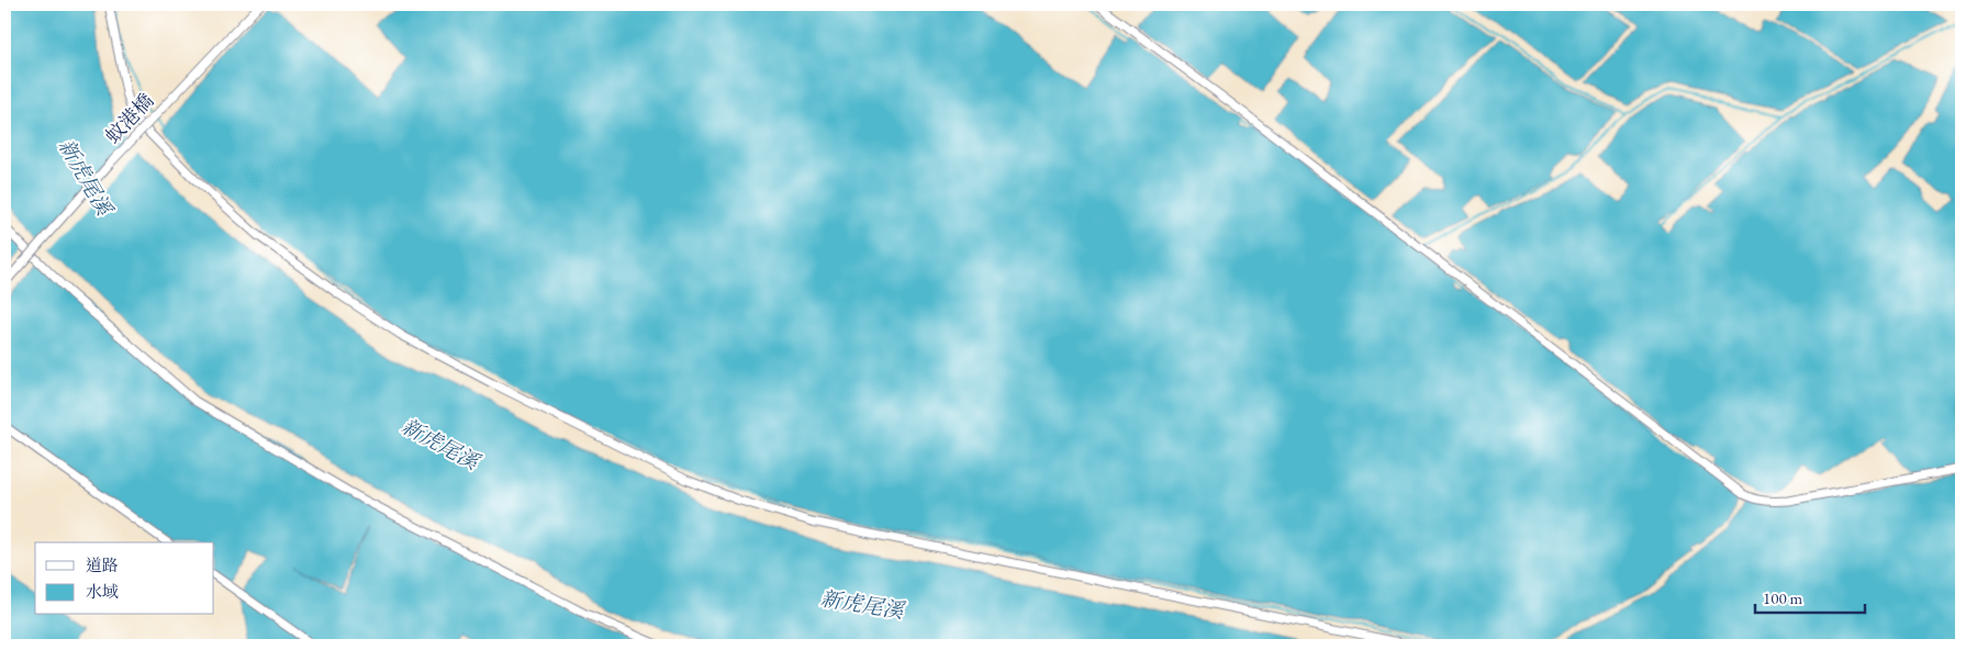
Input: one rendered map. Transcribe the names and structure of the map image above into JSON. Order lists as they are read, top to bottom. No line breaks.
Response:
{"streets":{"street":["蚊港橋"]},"water":["新虎尾溪"],"legend":["道路","水域"],"scale_bar":"100 m"}
